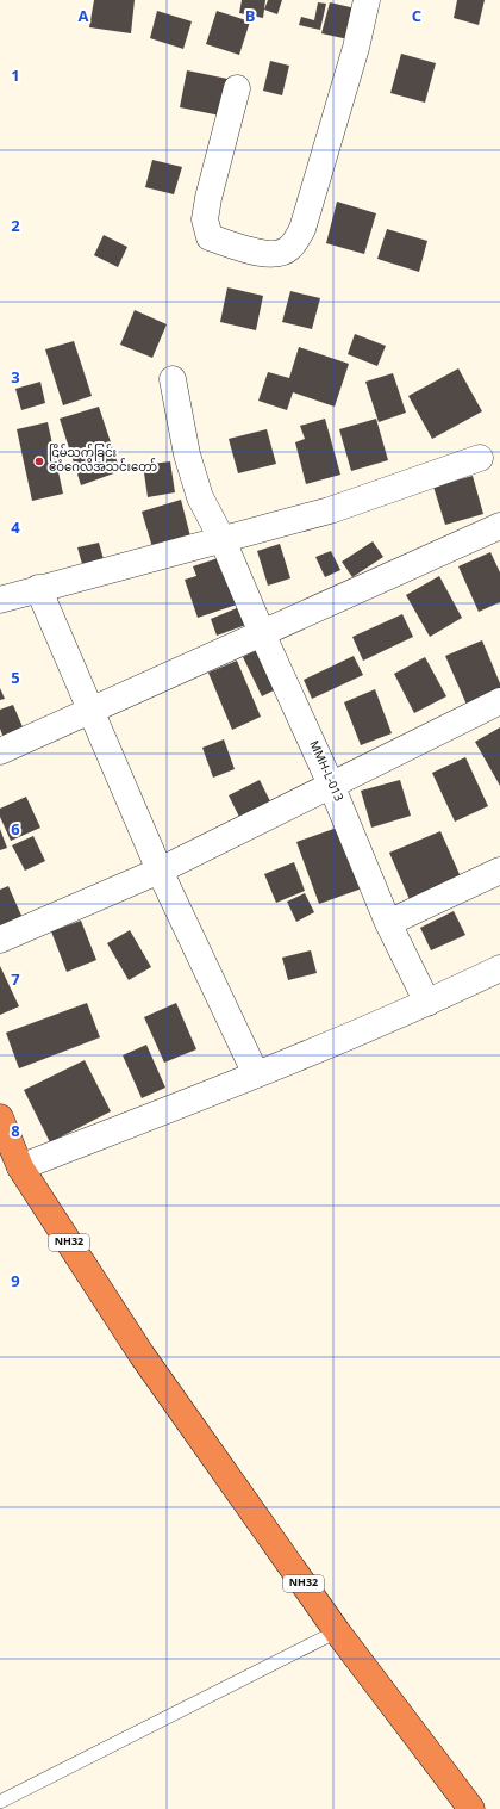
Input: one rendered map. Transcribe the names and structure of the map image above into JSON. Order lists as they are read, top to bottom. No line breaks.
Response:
{"streets":{"highway":["NH32"],"street":["MMH-L-013"]},"places":["ငြိမ်သက်ခြင်း ဧဝံဂေလိအသင်းတော်"],"grid":{"columns":["A","B","C"],"rows":["1","2","3","4","5","6","7","8","9"]}}
